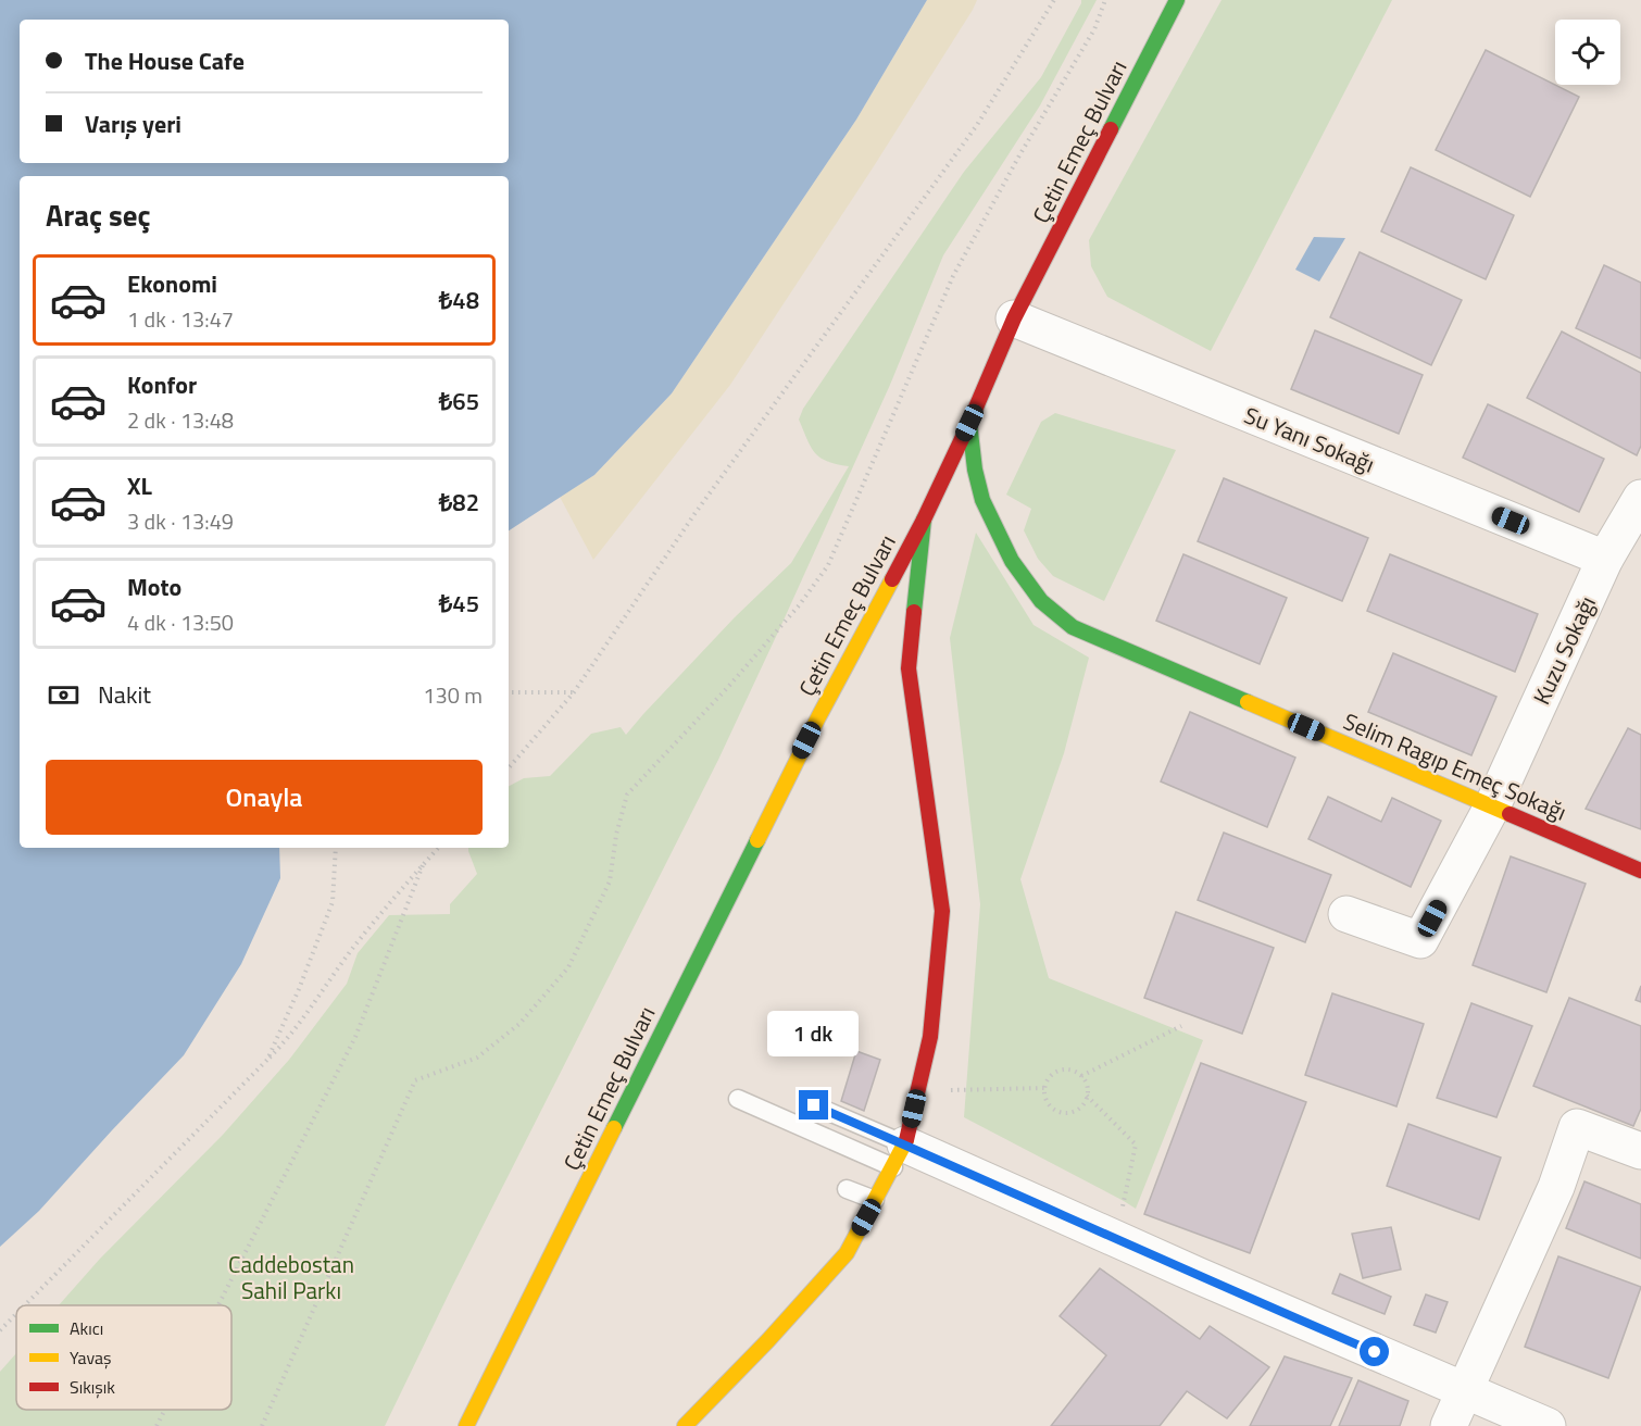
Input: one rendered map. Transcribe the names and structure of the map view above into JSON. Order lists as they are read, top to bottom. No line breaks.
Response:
{"streets":{"street":["Çetin Emeç Bulvarı","Su Yanı Sokağı","Kuzu Sokağı","Selim Ragıp Emeç Sokağı"]},"crossings":[["Çetin Emeç Bulvarı","Su Yanı Sokağı"],["Çetin Emeç Bulvarı","Selim Ragıp Emeç Sokağı"],["Su Yanı Sokağı","Kuzu Sokağı"],["Kuzu Sokağı","Selim Ragıp Emeç Sokağı"]],"parks":["Caddebostan Sahil Parkı"],"legend":["Akıcı","Yavaş","Sıkışık"],"page":{"banner":["The House Cafe","Varış yeri"],"heading":"Araç seç","list":[{"name":"Ekonomi","note":"1 dk · 13:47","value":"₺48"},{"name":"Konfor","note":"2 dk · 13:48","value":"₺65"},{"name":"XL","note":"3 dk · 13:49","value":"₺82"},{"name":"Moto","note":"4 dk · 13:50","value":"₺45"}],"pay":["Nakit","130 m"],"buttons":"Onayla","bubble":"1 dk"}}
